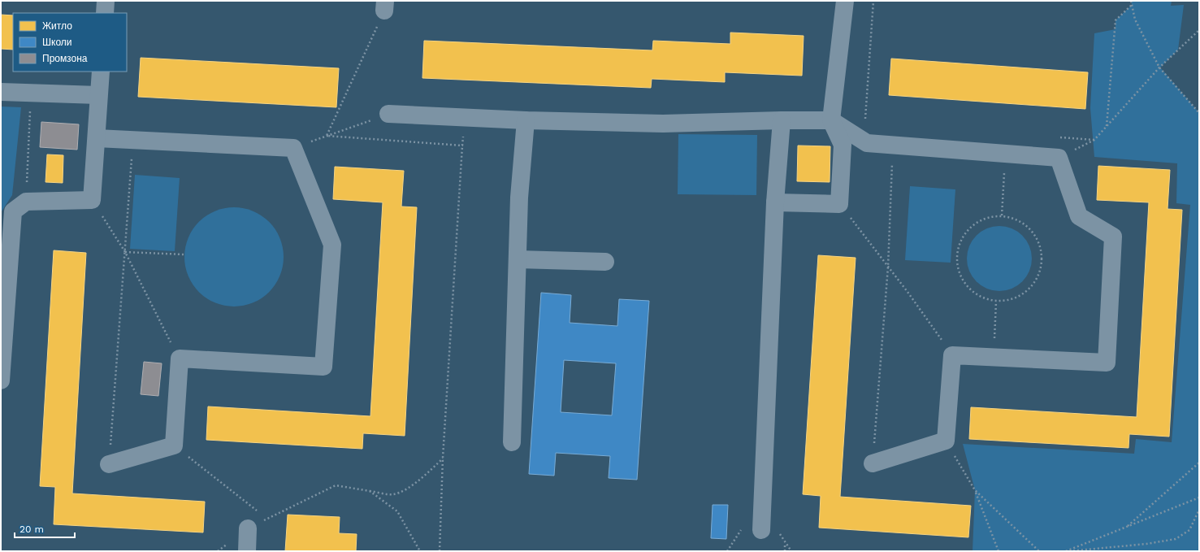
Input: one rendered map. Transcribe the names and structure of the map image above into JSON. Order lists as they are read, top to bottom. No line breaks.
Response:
{"legend":["Житло","Школи","Промзона"],"scale_bar":"20 m"}
